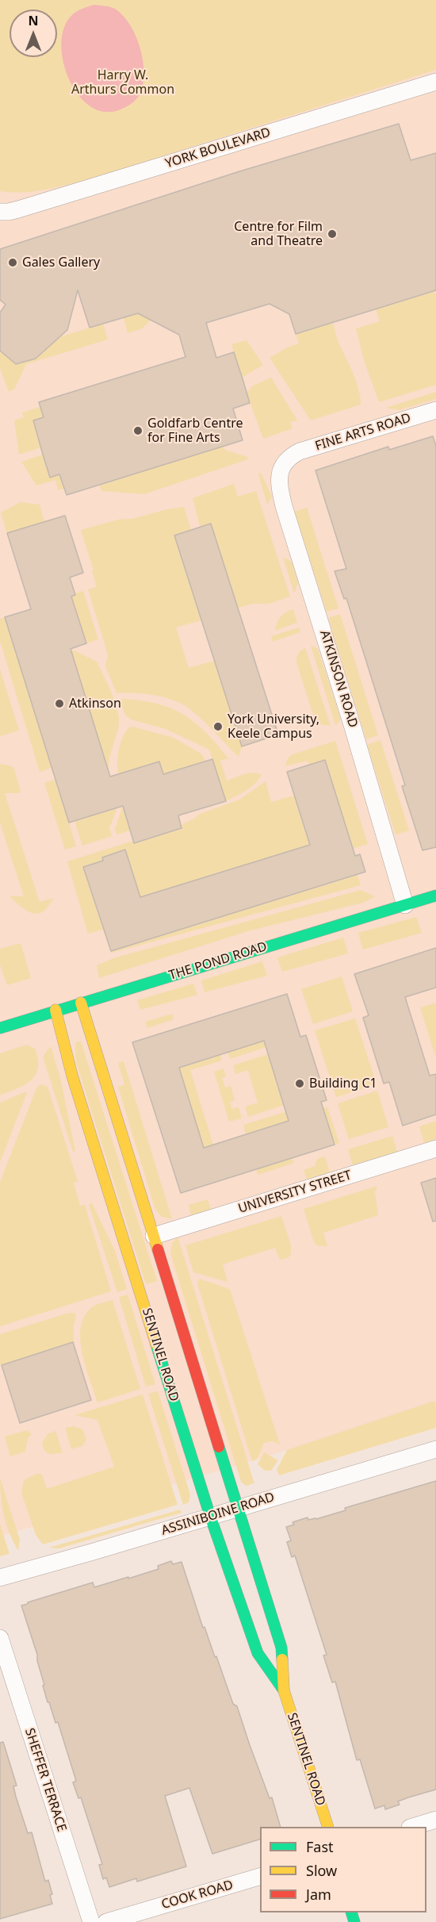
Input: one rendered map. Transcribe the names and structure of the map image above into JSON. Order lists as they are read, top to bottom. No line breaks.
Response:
{"streets":{"street":["YORK BOULEVARD","FINE ARTS ROAD","ATKINSON ROAD","THE POND ROAD","UNIVERSITY STREET","SENTINEL ROAD","ASSINIBOINE ROAD","SHEFFER TERRACE","COOK ROAD"]},"crossings":[["FINE ARTS ROAD","ATKINSON ROAD"],["ATKINSON ROAD","THE POND ROAD"],["THE POND ROAD","SENTINEL ROAD"],["UNIVERSITY STREET","SENTINEL ROAD"],["SENTINEL ROAD","ASSINIBOINE ROAD"]],"parks":["Harry W. Arthurs Common"],"places":["Centre for Film and Theatre","Gales Gallery","Goldfarb Centre for Fine Arts","Atkinson","York University, Keele Campus","Building C1"],"legend":["Fast","Slow","Jam"],"north":"top"}
